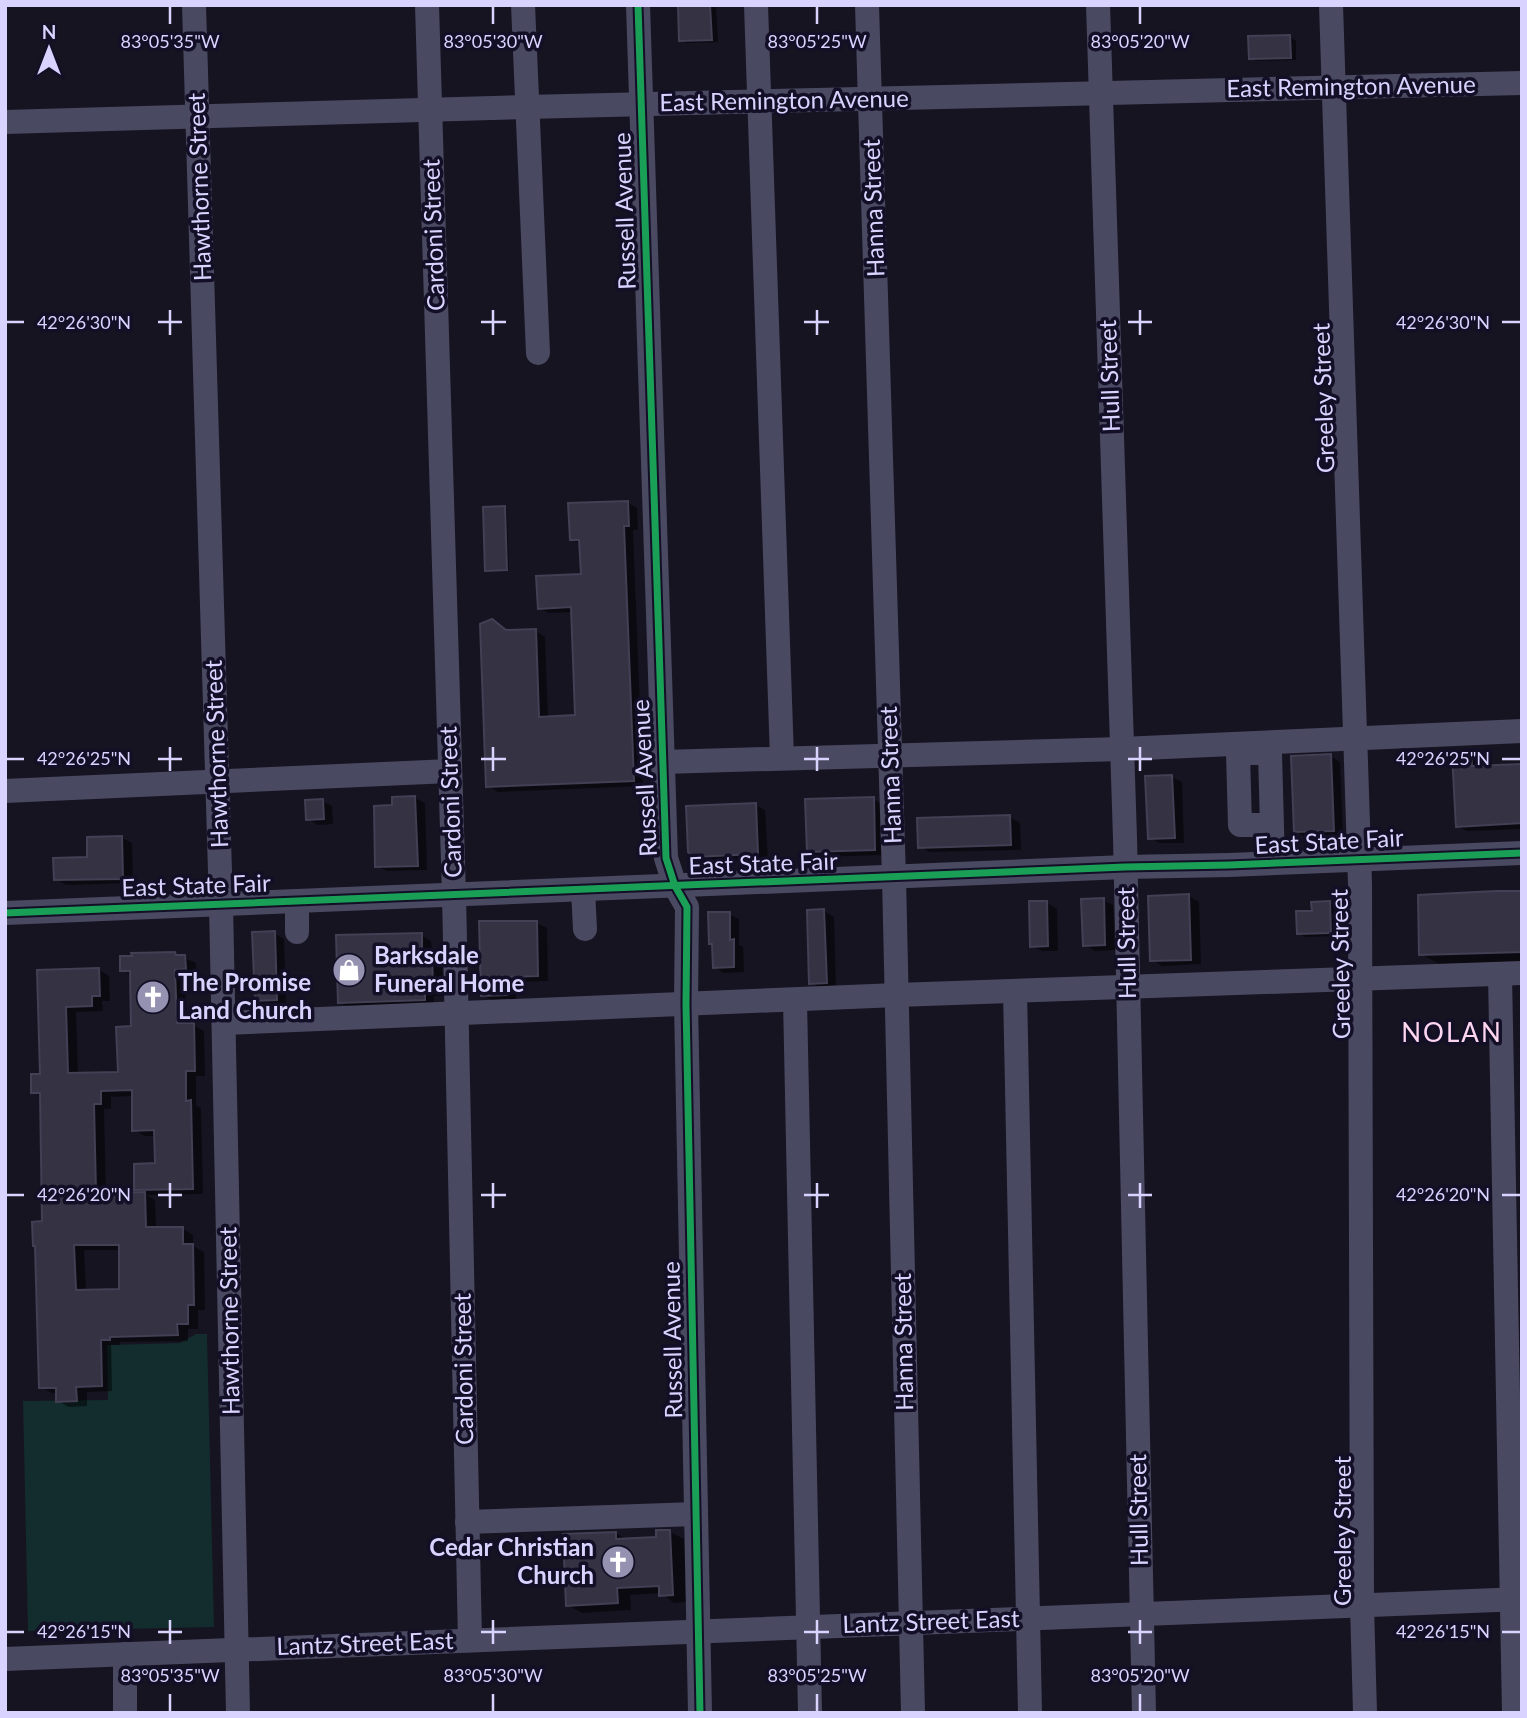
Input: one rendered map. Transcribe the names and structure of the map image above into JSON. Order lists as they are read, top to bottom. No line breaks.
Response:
{"streets":{"street":["East Remington Avenue","Hawthorne Street","Hanna Street","Russell Avenue","Cardoni Street","Hull Street","Greeley Street","East State Fair","Lantz Street East"]},"crossings":[["East Remington Avenue","Hawthorne Street"],["East Remington Avenue","Hanna Street"],["East Remington Avenue","Russell Avenue"],["East Remington Avenue","Cardoni Street"],["East Remington Avenue","Hull Street"],["East Remington Avenue","Greeley Street"],["Hawthorne Street","East State Fair"],["Hawthorne Street","Lantz Street East"],["Hanna Street","East State Fair"],["Hanna Street","Lantz Street East"],["Russell Avenue","East State Fair"],["Russell Avenue","Lantz Street East"],["Cardoni Street","East State Fair"],["Cardoni Street","Lantz Street East"],["Hull Street","East State Fair"],["Hull Street","Lantz Street East"],["Greeley Street","East State Fair"],["Greeley Street","Lantz Street East"]],"districts":["NOLAN"],"places":{"shop":["Barksdale Funeral Home"],"church":["The Promise Land Church","Cedar Christian Church"]},"north":"top","coordinates":["83°05'35\"W","83°05'30\"W","83°05'25\"W","83°05'20\"W","42°26'30\"N","42°26'25\"N","42°26'20\"N","42°26'15\"N"]}
